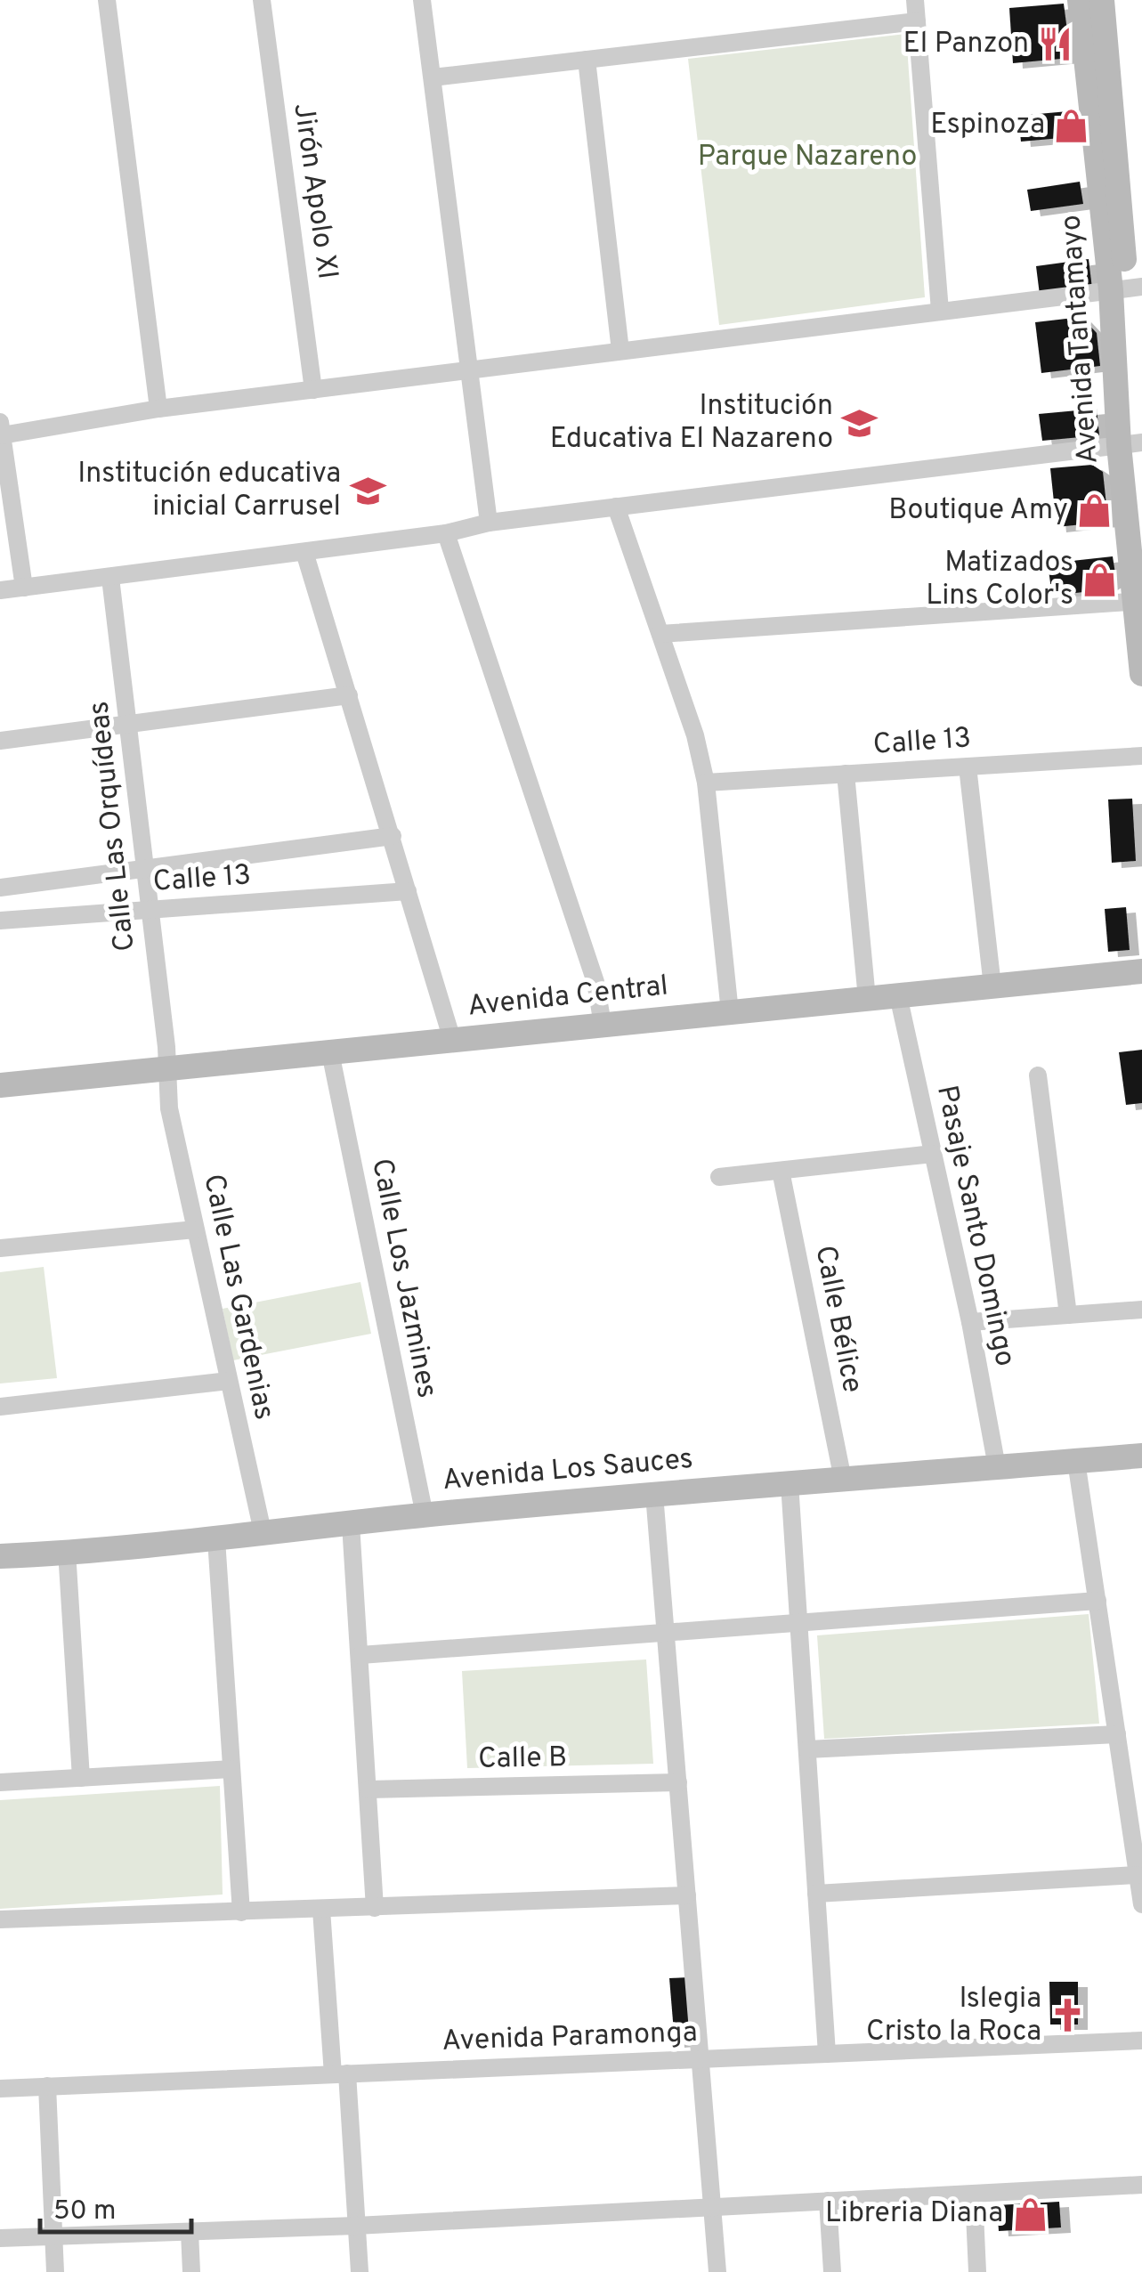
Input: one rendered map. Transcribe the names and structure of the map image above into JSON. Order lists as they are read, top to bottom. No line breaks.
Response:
{"streets":{"street":["Jirón Apolo XI","Avenida Tantamayo","Calle 13","Calle Las Orquídeas","Avenida Central","Pasaje Santo Domingo","Calle Los Jazmines","Calle Las Gardenias","Calle Bélice","Avenida Los Sauces","Calle B","Avenida Paramonga"]},"crossings":[["Calle 13","Calle Las Orquídeas"],["Calle Las Orquídeas","Avenida Central"],["Calle Las Orquídeas","Calle Las Gardenias"],["Avenida Central","Pasaje Santo Domingo"],["Avenida Central","Calle Los Jazmines"],["Avenida Central","Calle Las Gardenias"],["Pasaje Santo Domingo","Avenida Los Sauces"],["Calle Los Jazmines","Avenida Los Sauces"],["Calle Las Gardenias","Avenida Los Sauces"],["Calle Bélice","Avenida Los Sauces"]],"parks":["Parque Nazareno"],"places":{"restaurant":["El Panzon"],"shop":["Espinoza","Boutique Amy","Matizados Lins Color's","Libreria Diana"],"school or university":["Institución Educativa El Nazareno","Institución educativa inicial Carrusel"],"church":["Islegia Cristo la Roca"]},"scale_bar":"50 m"}
